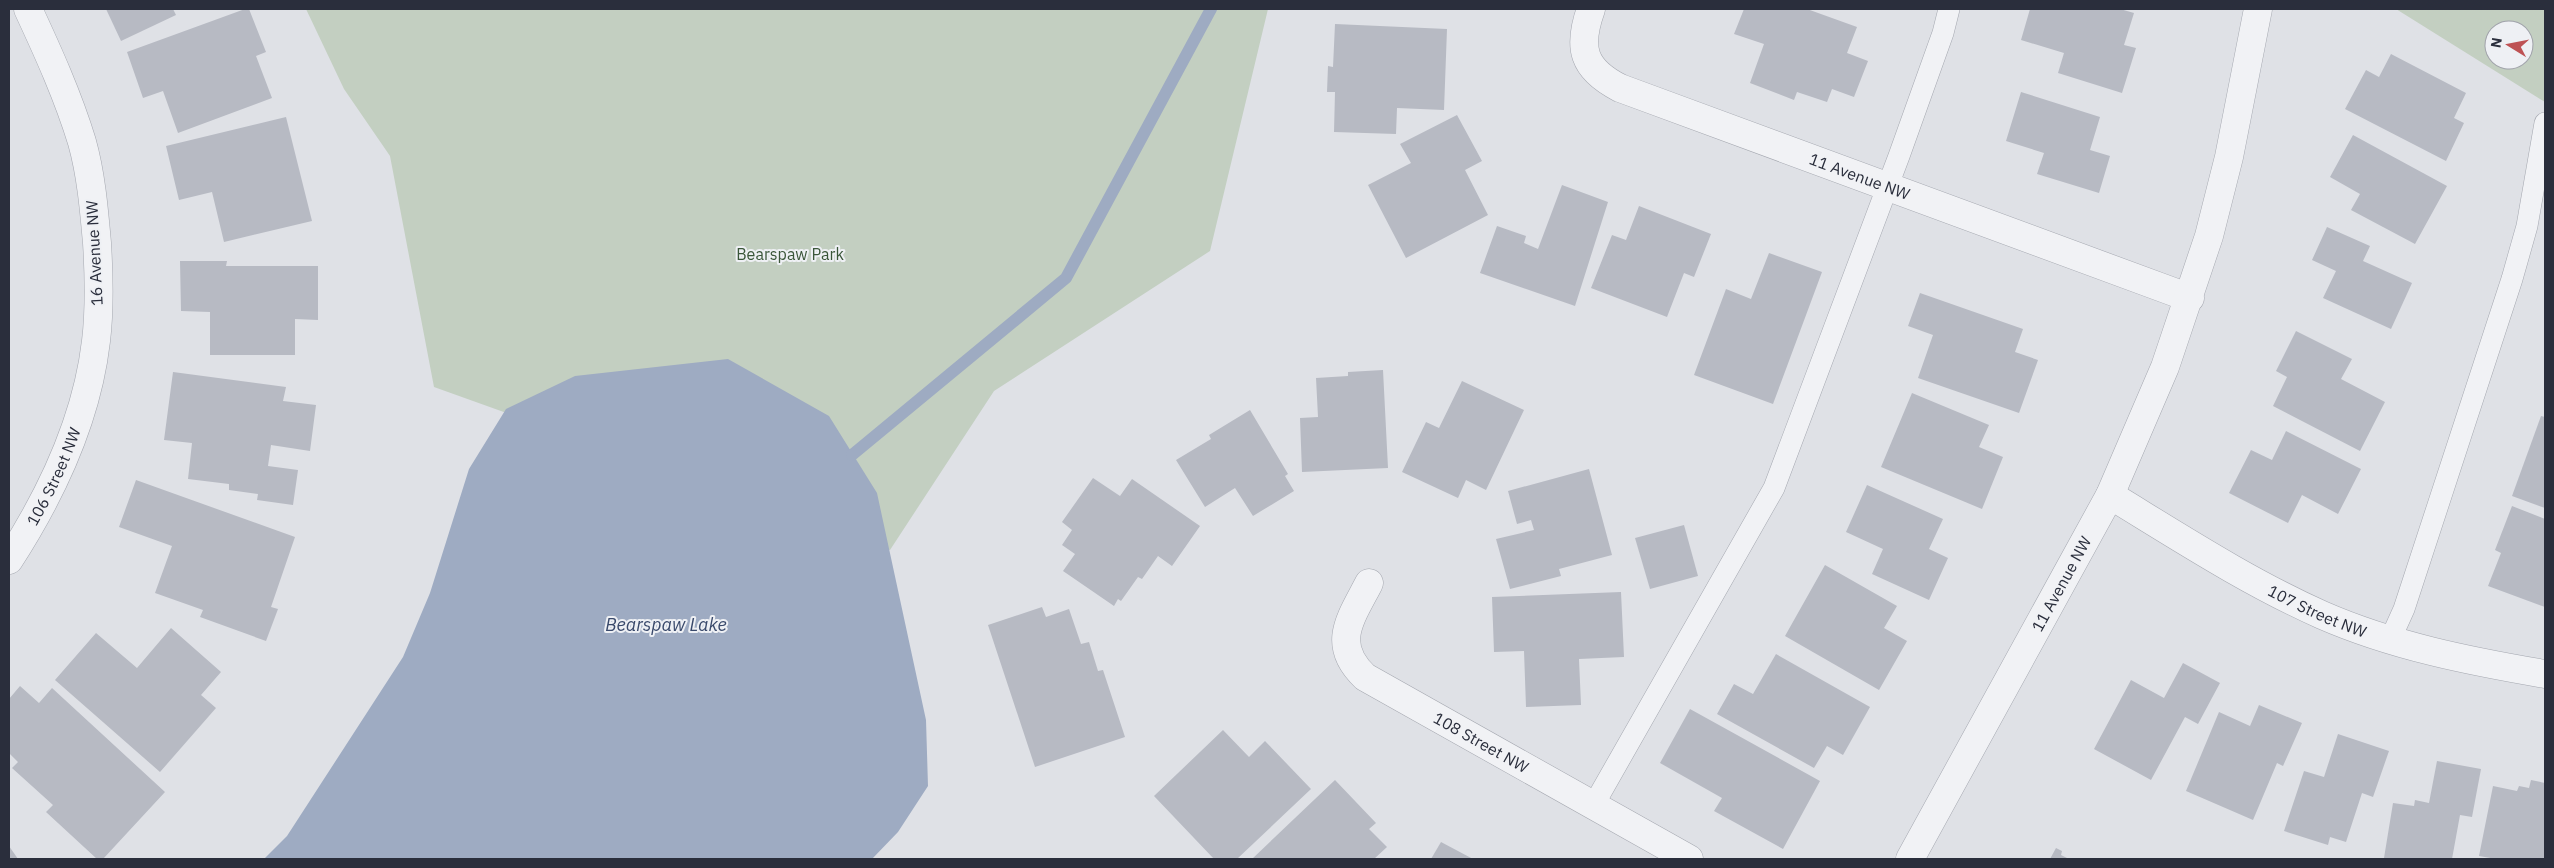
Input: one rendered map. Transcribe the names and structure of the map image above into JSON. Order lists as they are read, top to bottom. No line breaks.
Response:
{"streets":{"street":["11 Avenue NW","16 Avenue NW","106 Street NW","107 Street NW","108 Street NW"]},"crossings":[["11 Avenue NW","107 Street NW"],["16 Avenue NW","106 Street NW"]],"water":["Bearspaw Lake"],"parks":["Bearspaw Park"],"north":"left"}
